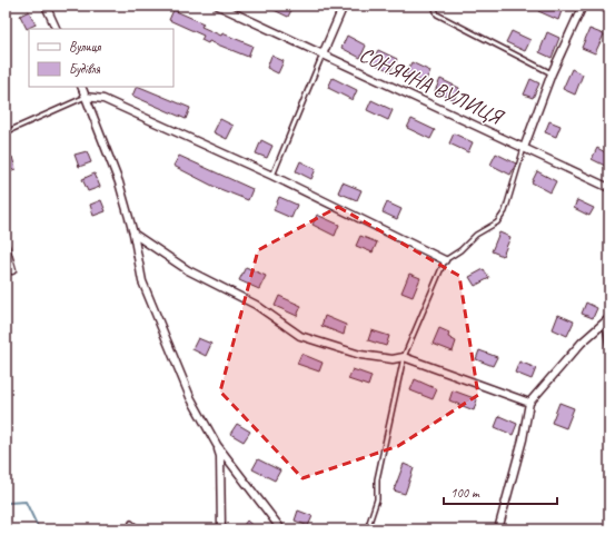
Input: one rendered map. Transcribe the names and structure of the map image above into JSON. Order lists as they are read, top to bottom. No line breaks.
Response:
{"streets":{"street":["СОНЯЧНА ВУЛИЦЯ"]},"legend":["Вулиця","Будівля"],"scale_bar":"100 m"}
